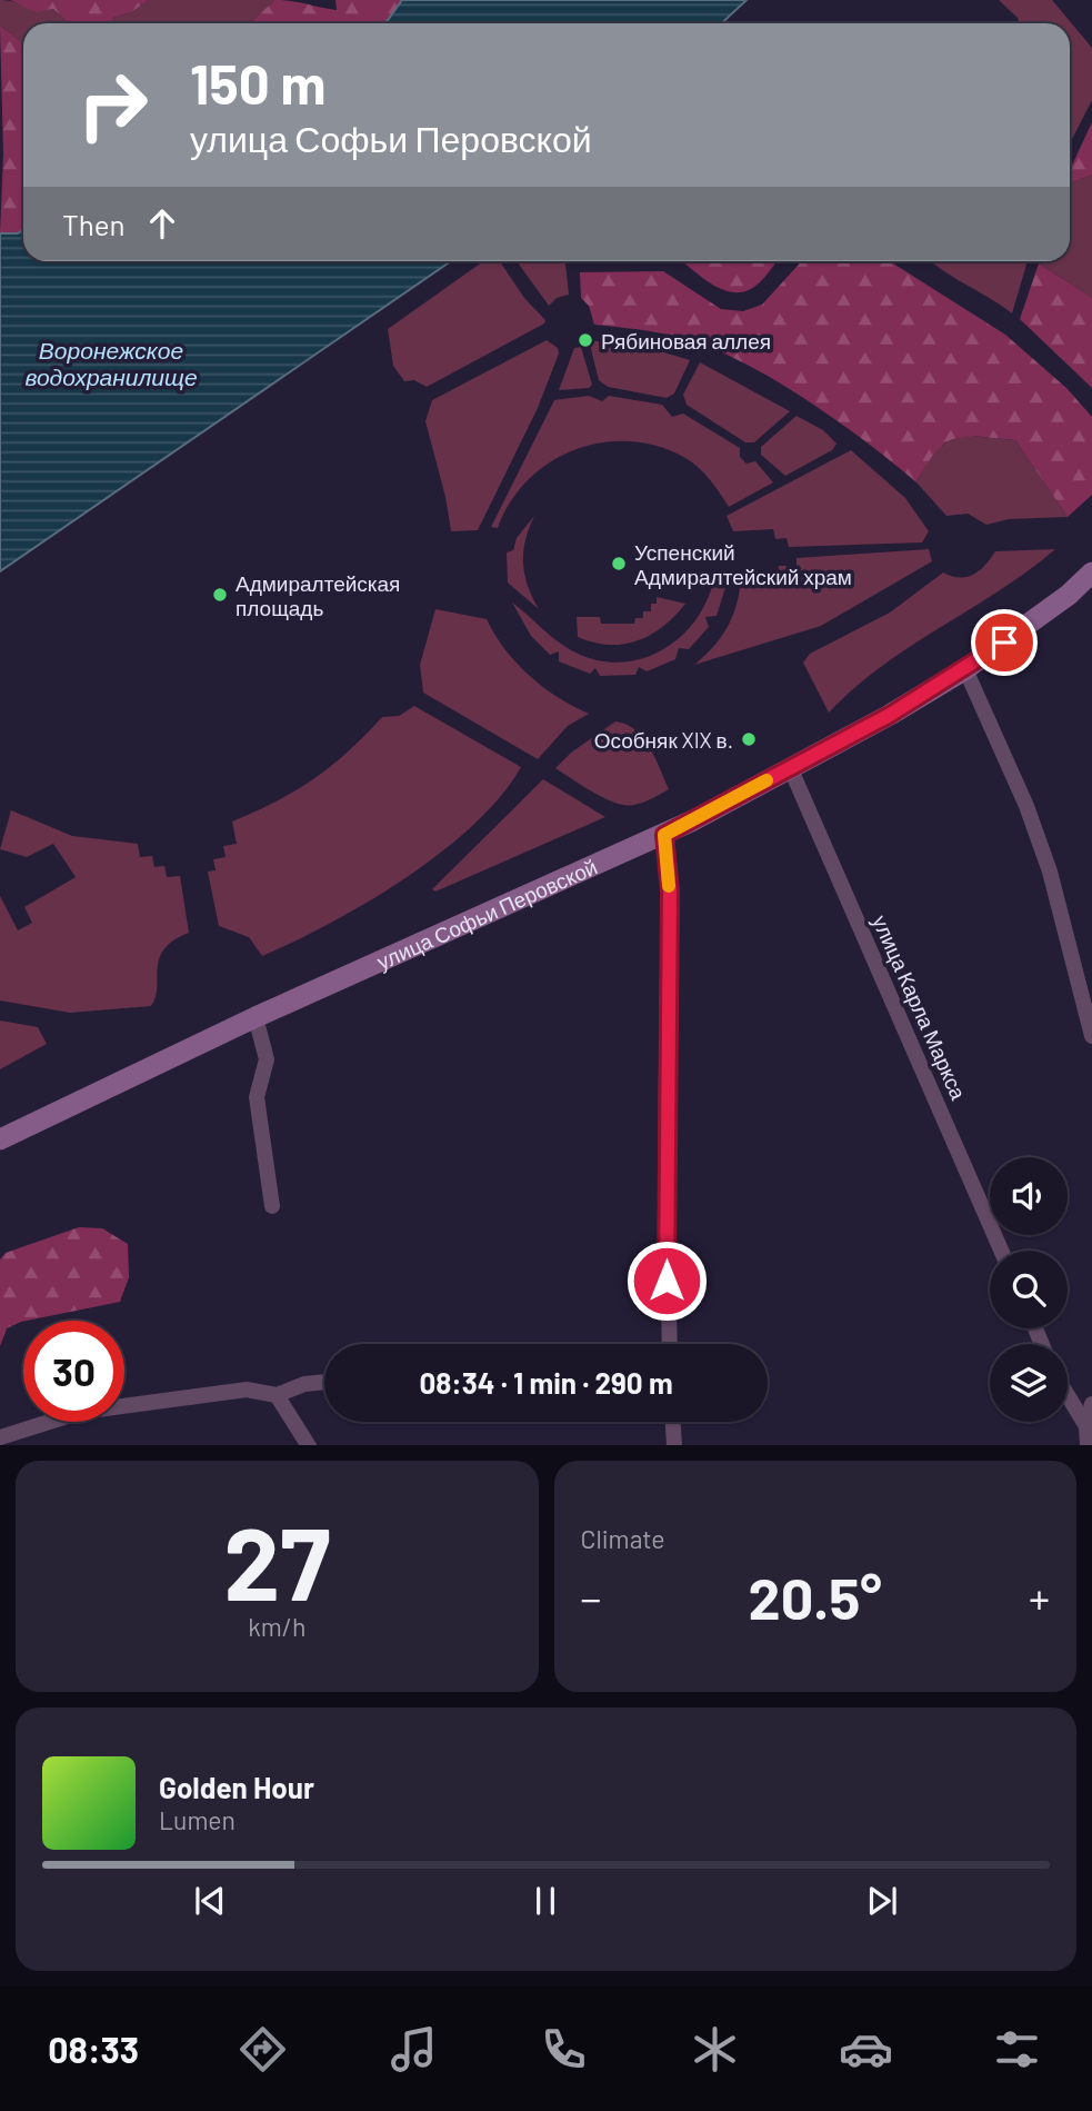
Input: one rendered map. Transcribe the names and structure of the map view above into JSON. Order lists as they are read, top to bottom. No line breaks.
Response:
{"streets":{"main road":["улица Софьи Перовской"],"street":["улица Карла Маркса"]},"crossings":[["улица Софьи Перовской","улица Карла Маркса"]],"water":["Воронежское водохранилище"],"places":["Рябиновая аллея","Успенский Адмиралтейский храм","Адмиралтейская площадь","Особняк XIX в."],"page":{"turn":["150 m","улица Софьи Перовской"],"then":"Then","limit":"30","trip":"08:34 · 1 min · 290 m","tile":[["27","km/h"],"Climate"],"heat":["−","20.5°","+"],"song":["Golden Hour","Lumen"],"tabs":"08:33"}}
